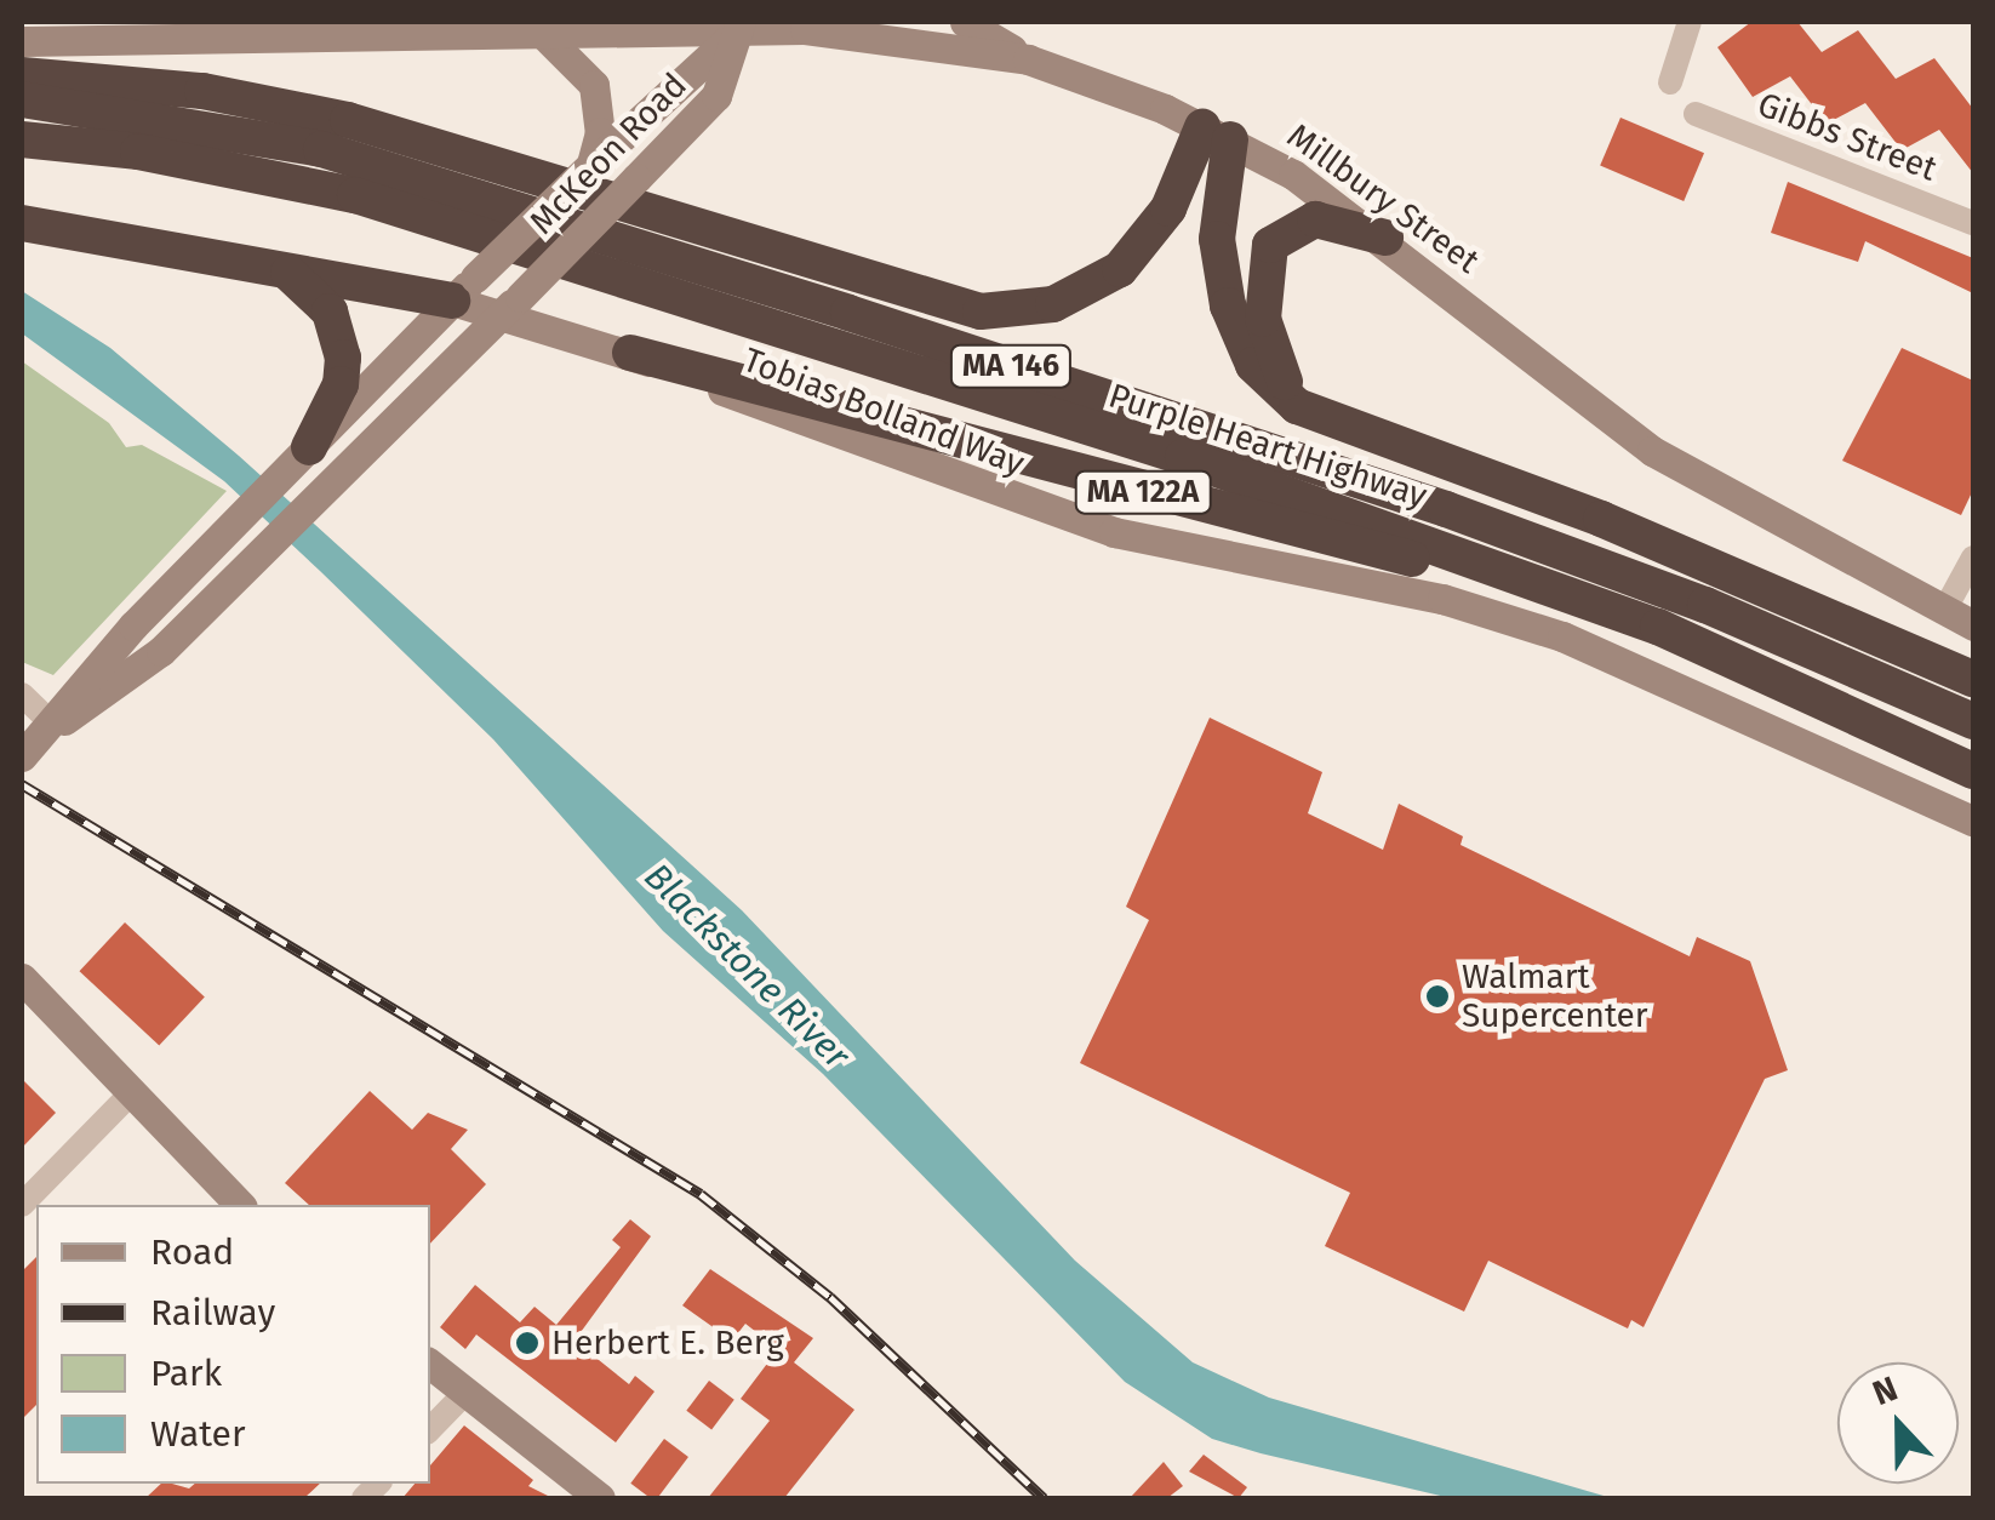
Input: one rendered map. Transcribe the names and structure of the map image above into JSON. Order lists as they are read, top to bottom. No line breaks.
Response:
{"streets":{"highway":["MA 146","Purple Heart Highway","MA 122A"],"main road":["McKeon Road","Millbury Street","Tobias Bolland Way"],"street":["Gibbs Street"]},"crossings":[["McKeon Road","Millbury Street"],["McKeon Road","Tobias Bolland Way"],["Tobias Bolland Way","MA 122A"],["Purple Heart Highway","MA 122A"]],"water":["Blackstone River"],"places":["Walmart Supercenter","Herbert E. Berg"],"legend":["Road","Railway","Park","Water"],"north":"top"}
